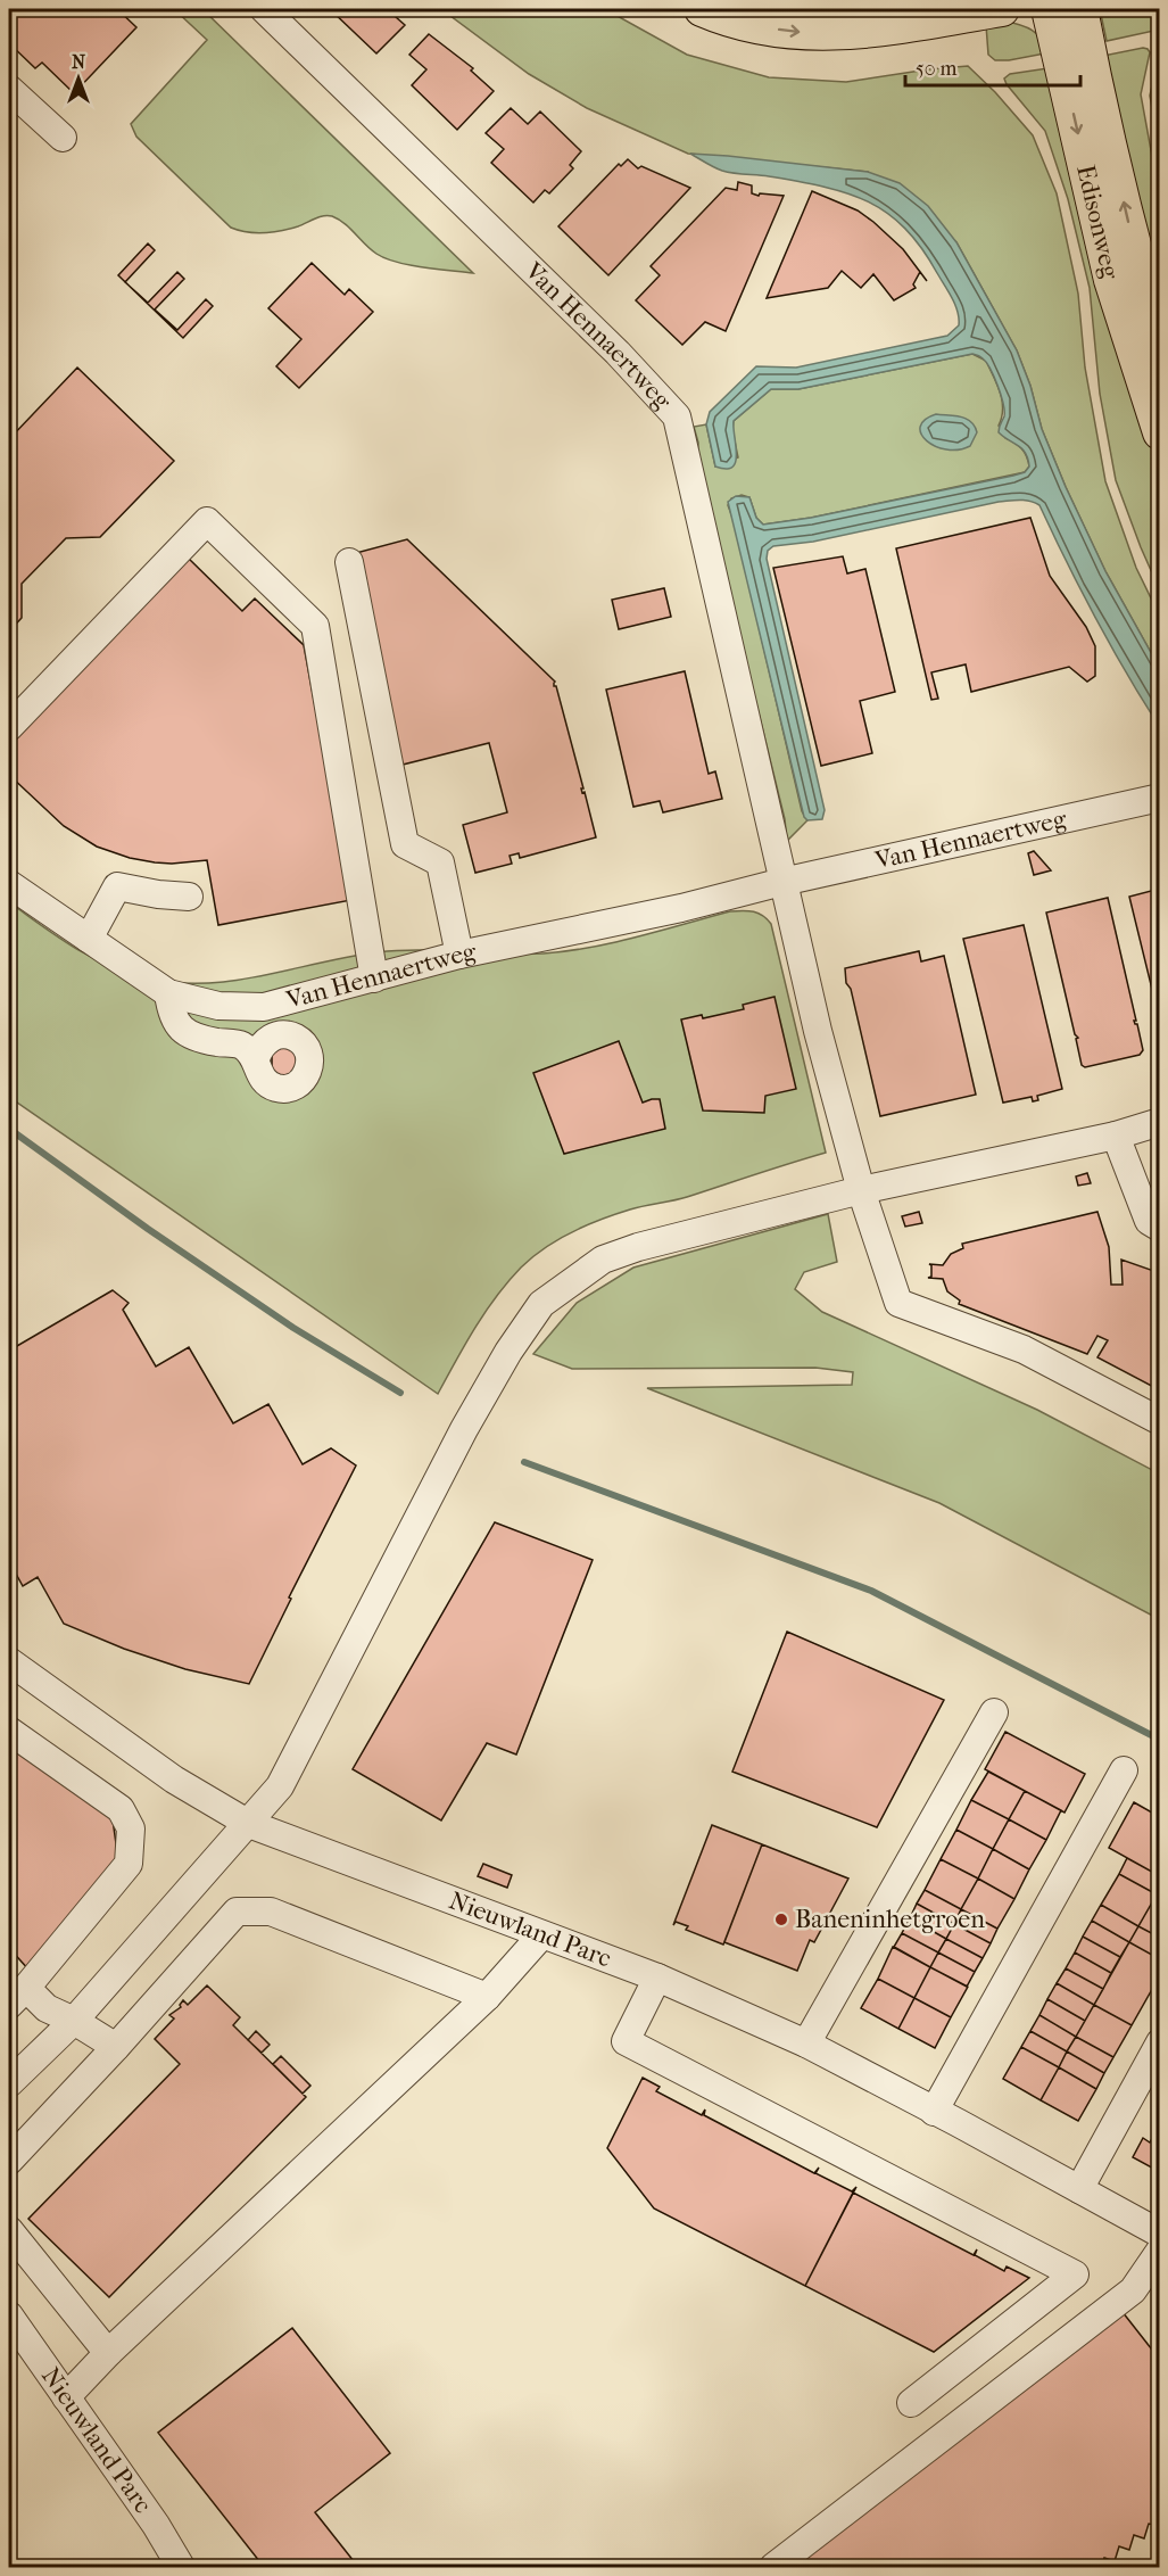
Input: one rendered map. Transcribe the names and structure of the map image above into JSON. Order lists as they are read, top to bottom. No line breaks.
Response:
{"streets":{"main road":["Edisonweg"],"street":["Van Hennaertweg","Nieuwland Parc"]},"places":["Baneninhetgroen"],"scale_bar":"50 m","north":"top"}
